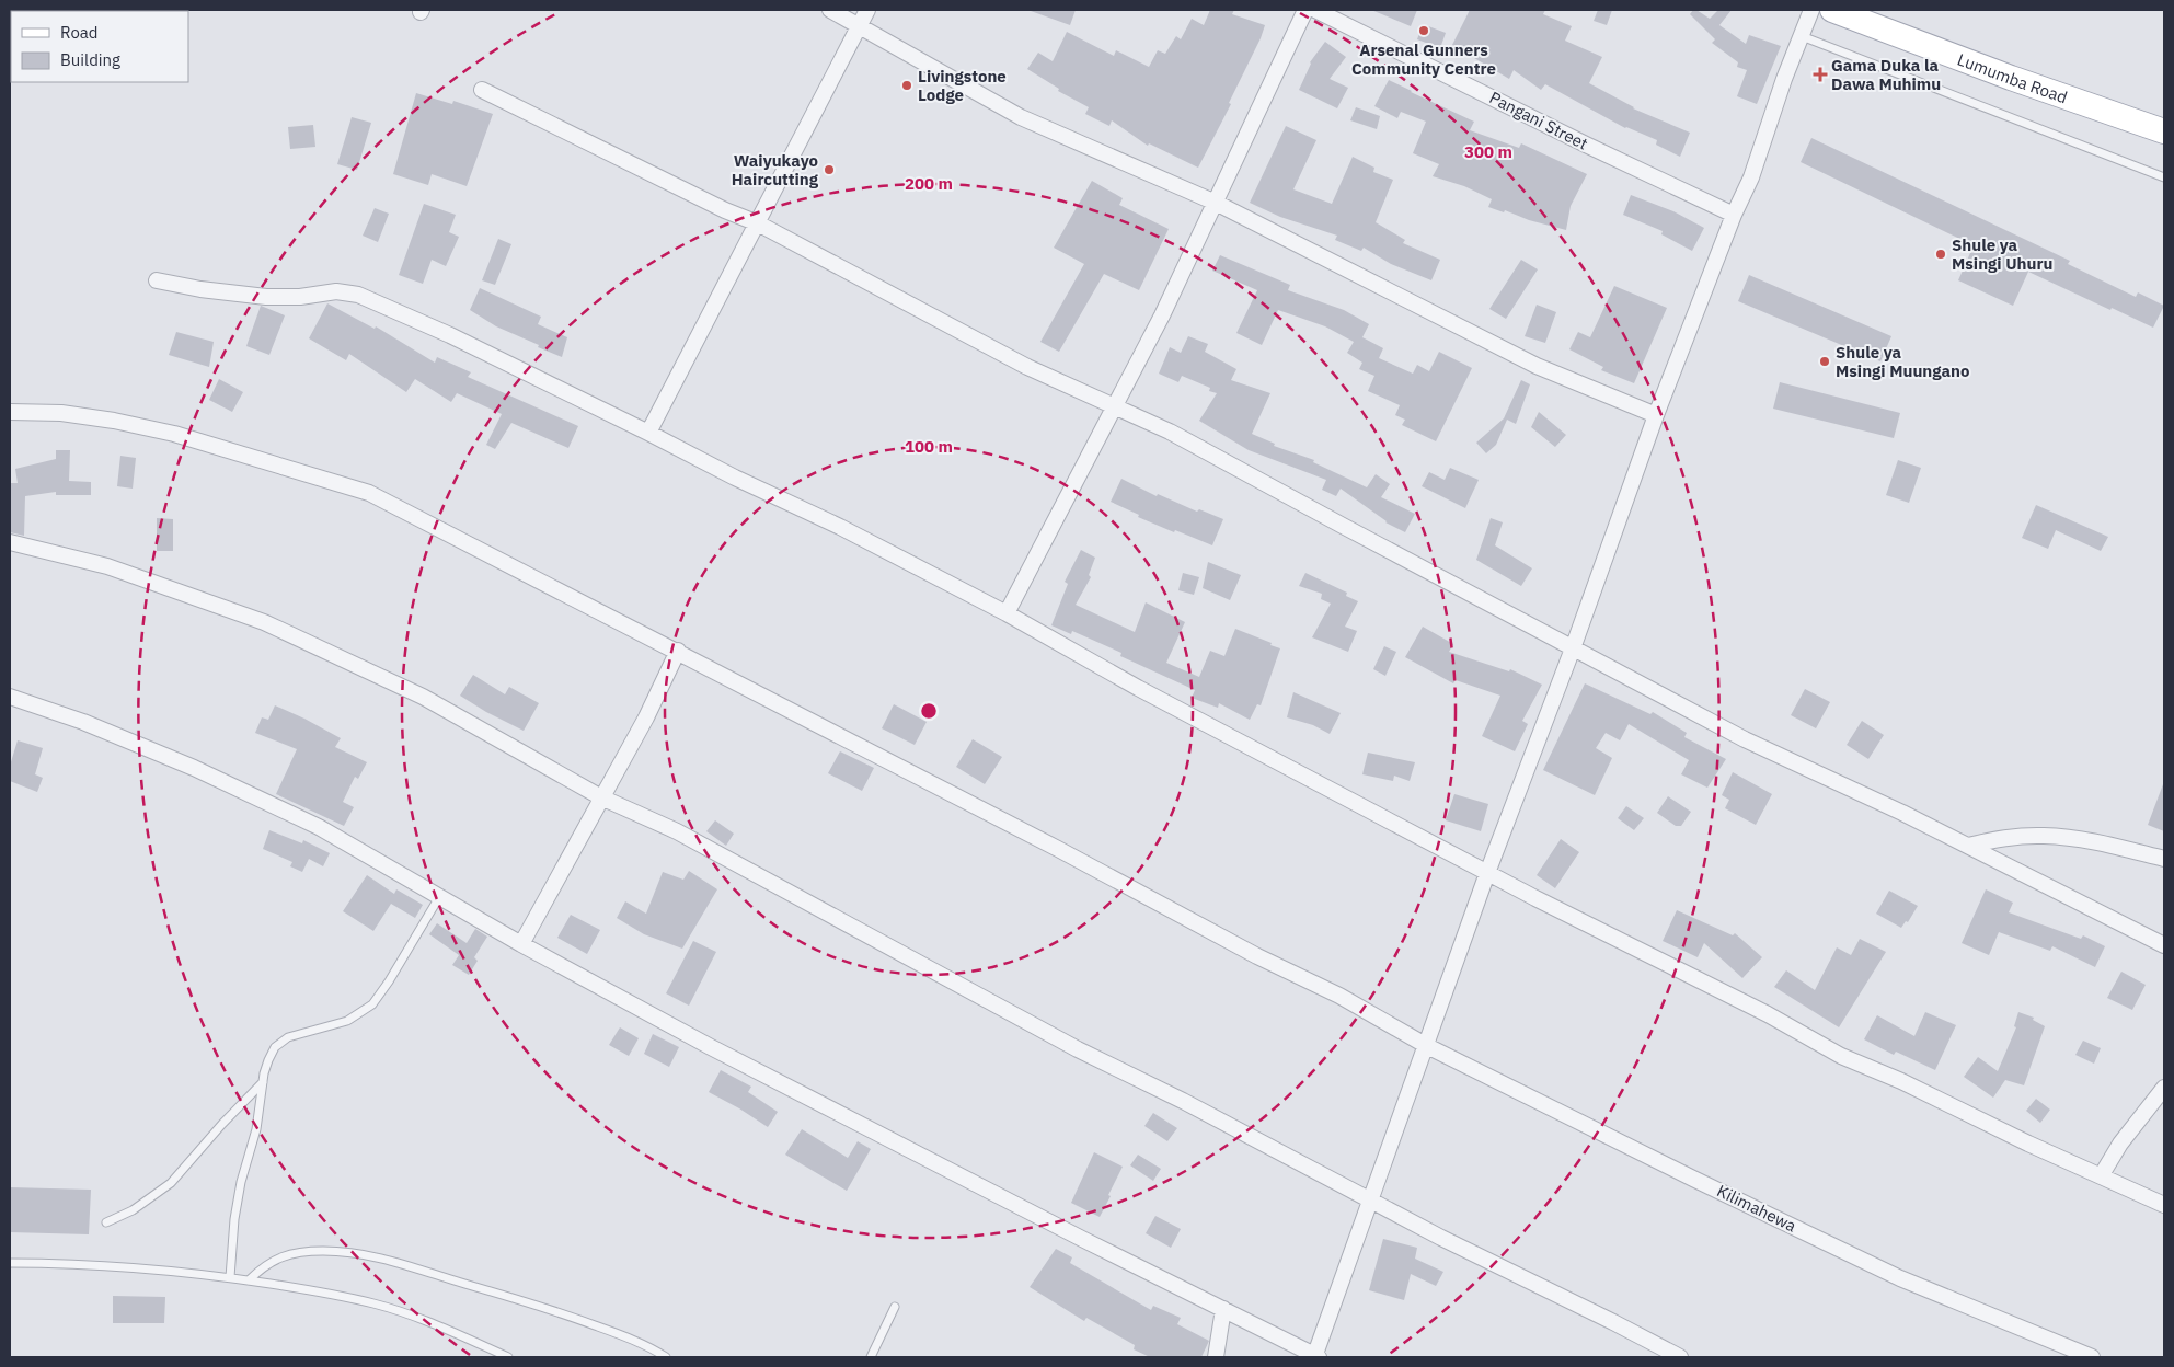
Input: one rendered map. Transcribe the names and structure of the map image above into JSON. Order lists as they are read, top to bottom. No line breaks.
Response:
{"streets":{"main road":["Lumumba Road"],"street":["Pangani Street","Kilimahewa"]},"places":{"other":["Arsenal Gunners Community Centre","Livingstone Lodge","Waiyukayo Haircutting","Shule ya Msingi Uhuru","Shule ya Msingi Muungano"],"health":["Gama Duka la Dawa Muhimu"]},"legend":["Road","Building"],"rings":["300 m","200 m","100 m"]}
